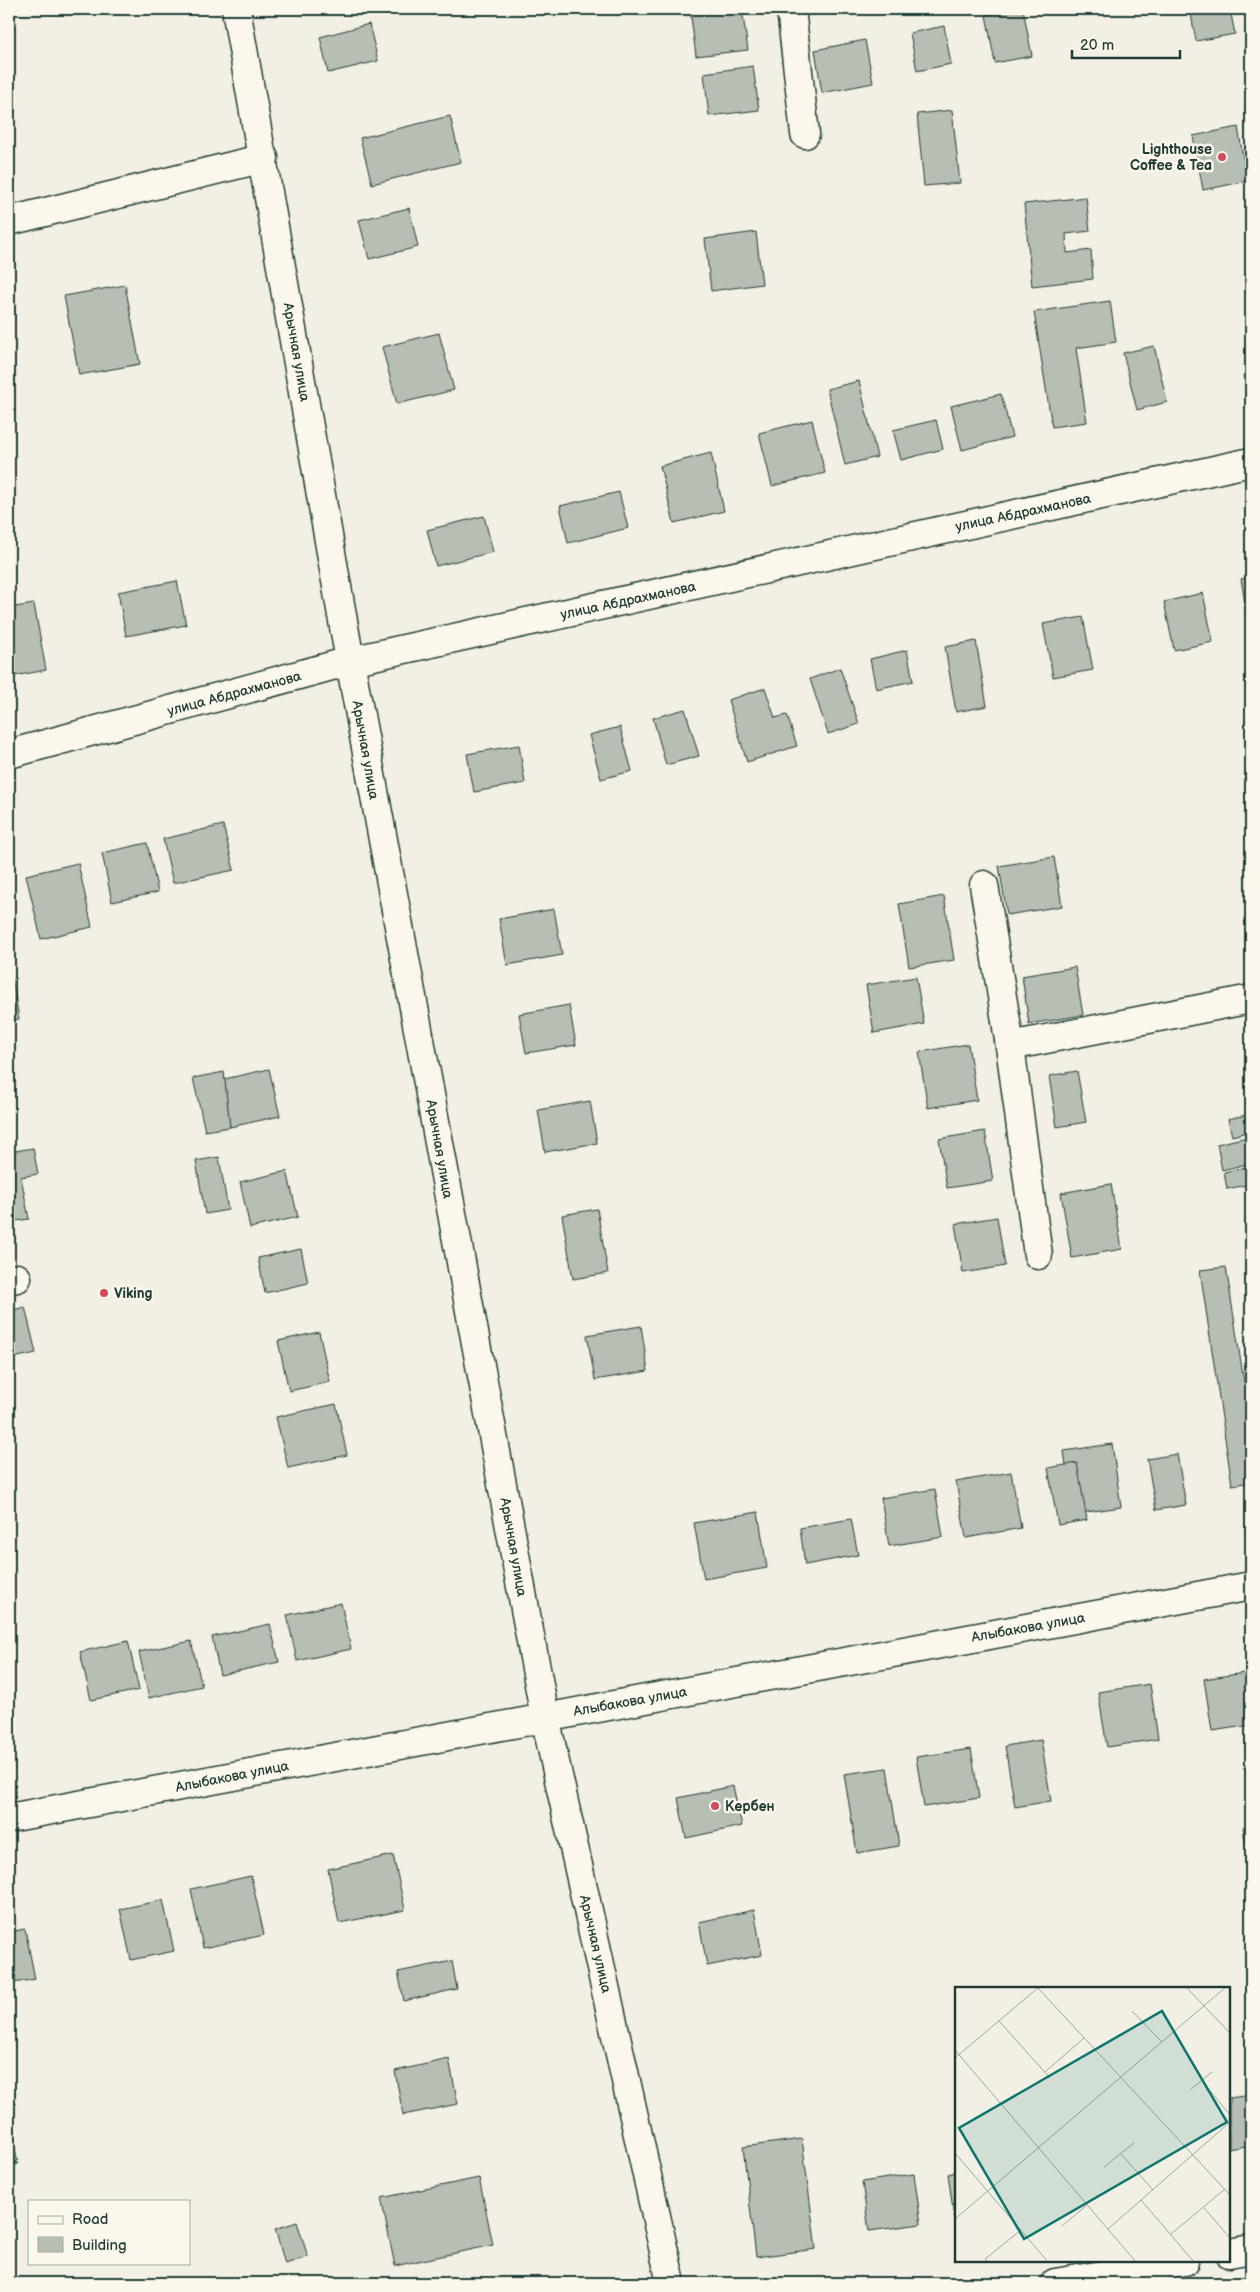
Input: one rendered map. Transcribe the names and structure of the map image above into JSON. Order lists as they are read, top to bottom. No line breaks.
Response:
{"streets":{"street":["Арычная улица","улица Абдрахманова","Алыбакова улица"]},"crossings":[["Арычная улица","улица Абдрахманова"],["Арычная улица","Алыбакова улица"]],"places":["Lighthouse Coffee & Tea","Viking","Кербен"],"legend":["Road","Building"],"scale_bar":"20 m"}
